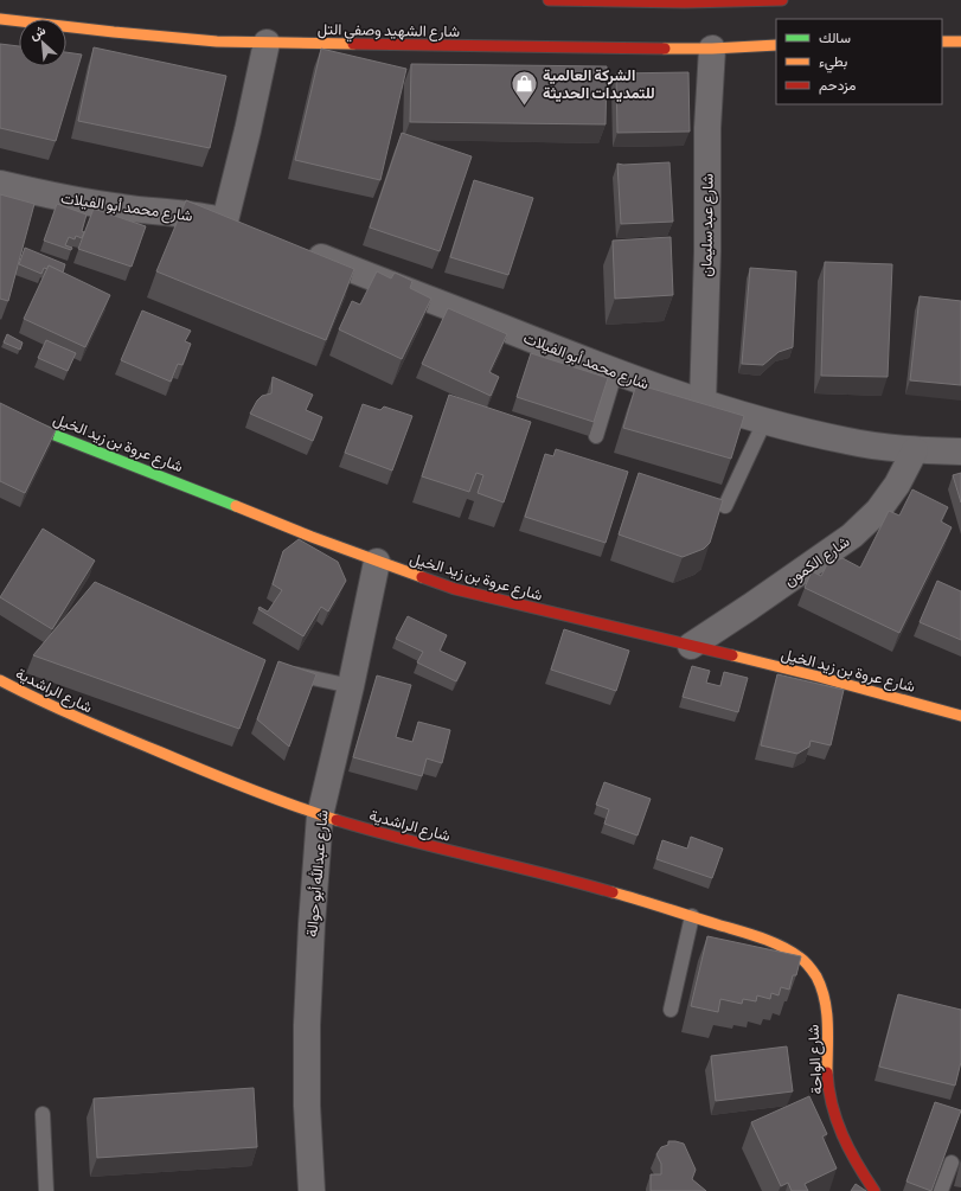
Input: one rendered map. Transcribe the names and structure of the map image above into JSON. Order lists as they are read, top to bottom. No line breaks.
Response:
{"streets":{"street":["شارع الشهيد وصفي التل","شارع محمد أبو الفيلات","شارع عبد سليمان","شارع عروة بن زيد الخيل","شارع الكمون","شارع الراشدية","شارع عبدالله أبو حوالة","شارع الواحة"]},"crossings":[["شارع الشهيد وصفي التل","شارع محمد أبو الفيلات"],["شارع الشهيد وصفي التل","شارع عبد سليمان"],["شارع محمد أبو الفيلات","شارع عبد سليمان"],["شارع محمد أبو الفيلات","شارع الكمون"],["شارع عروة بن زيد الخيل","شارع الكمون"],["شارع عروة بن زيد الخيل","شارع عبدالله أبو حوالة"],["شارع الراشدية","شارع عبدالله أبو حوالة"],["شارع الراشدية","شارع الواحة"]],"places":{"shop":["الشركة العالمية للتمديدات الحديثة"]},"legend":["سالك","بطيء","مزدحم"],"north":"top left"}
